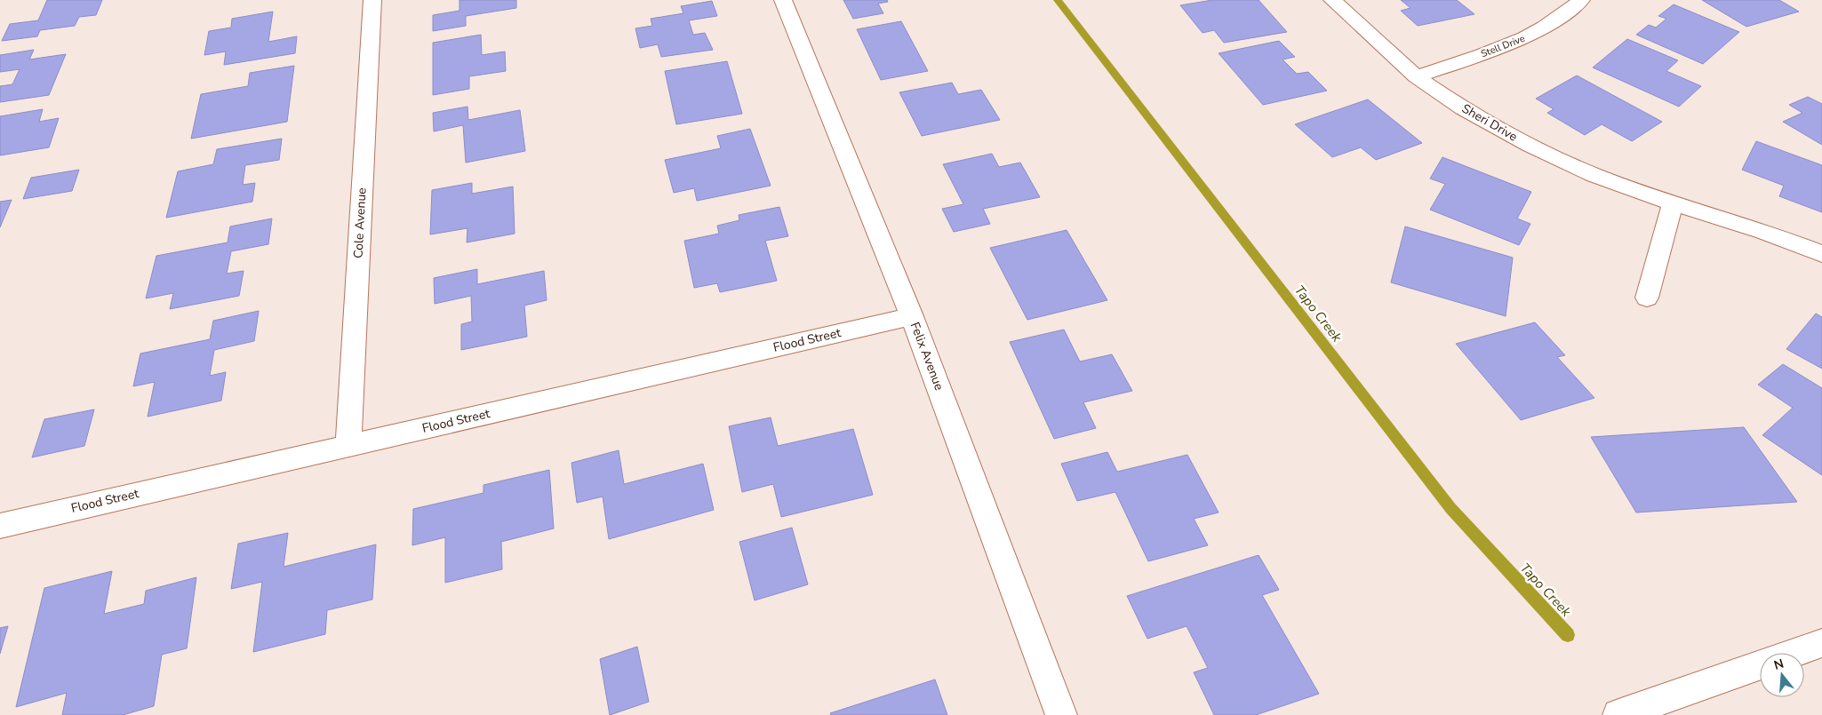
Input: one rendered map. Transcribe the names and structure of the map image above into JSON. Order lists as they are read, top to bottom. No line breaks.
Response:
{"streets":{"street":["Stell Drive","Sheri Drive","Cole Avenue","Flood Street","Felix Avenue"]},"crossings":[["Stell Drive","Sheri Drive"],["Cole Avenue","Flood Street"],["Flood Street","Felix Avenue"]],"water":["Tapo Creek"],"north":"top"}
